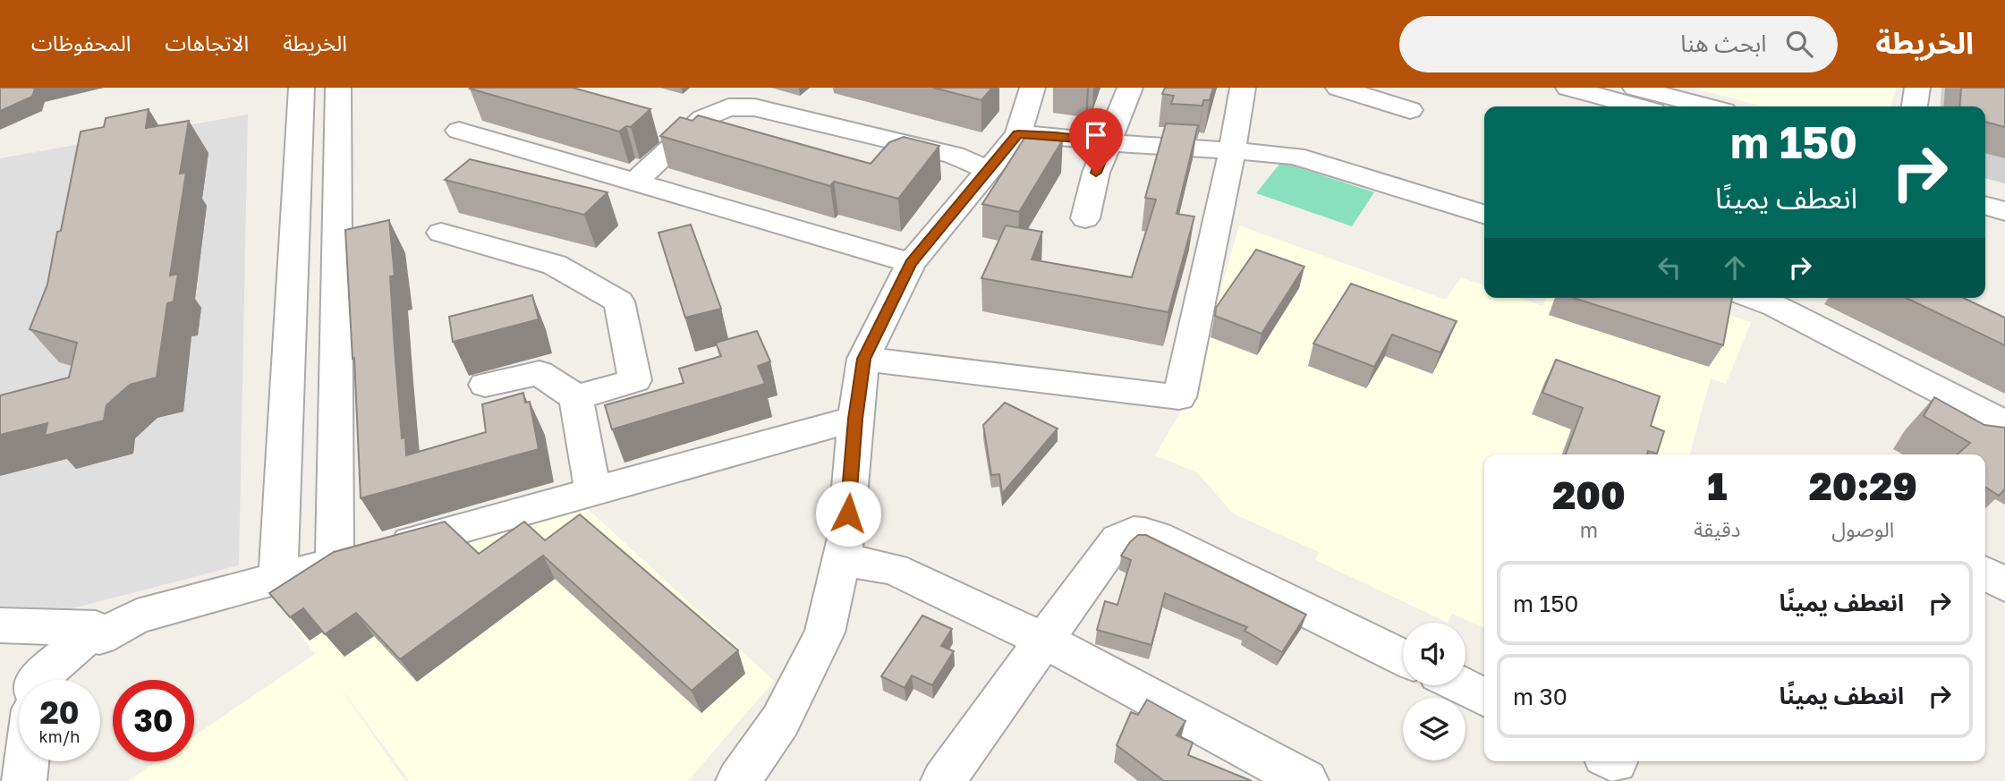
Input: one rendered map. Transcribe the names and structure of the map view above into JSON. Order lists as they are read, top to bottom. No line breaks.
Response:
{"page":{"header":"الخريطة","search":"ابحث هنا","nav":["الخريطة","الاتجاهات","المحفوظات"],"turn":["150 m","انعطف يمينًا"],"eta":["20:29","الوصول","1","دقيقة","200","m"],"list":[{"name":"انعطف يمينًا","value":"150 m"},{"name":"انعطف يمينًا","value":"30 m"}],"speed":"20 km/h","limit":"30"}}
